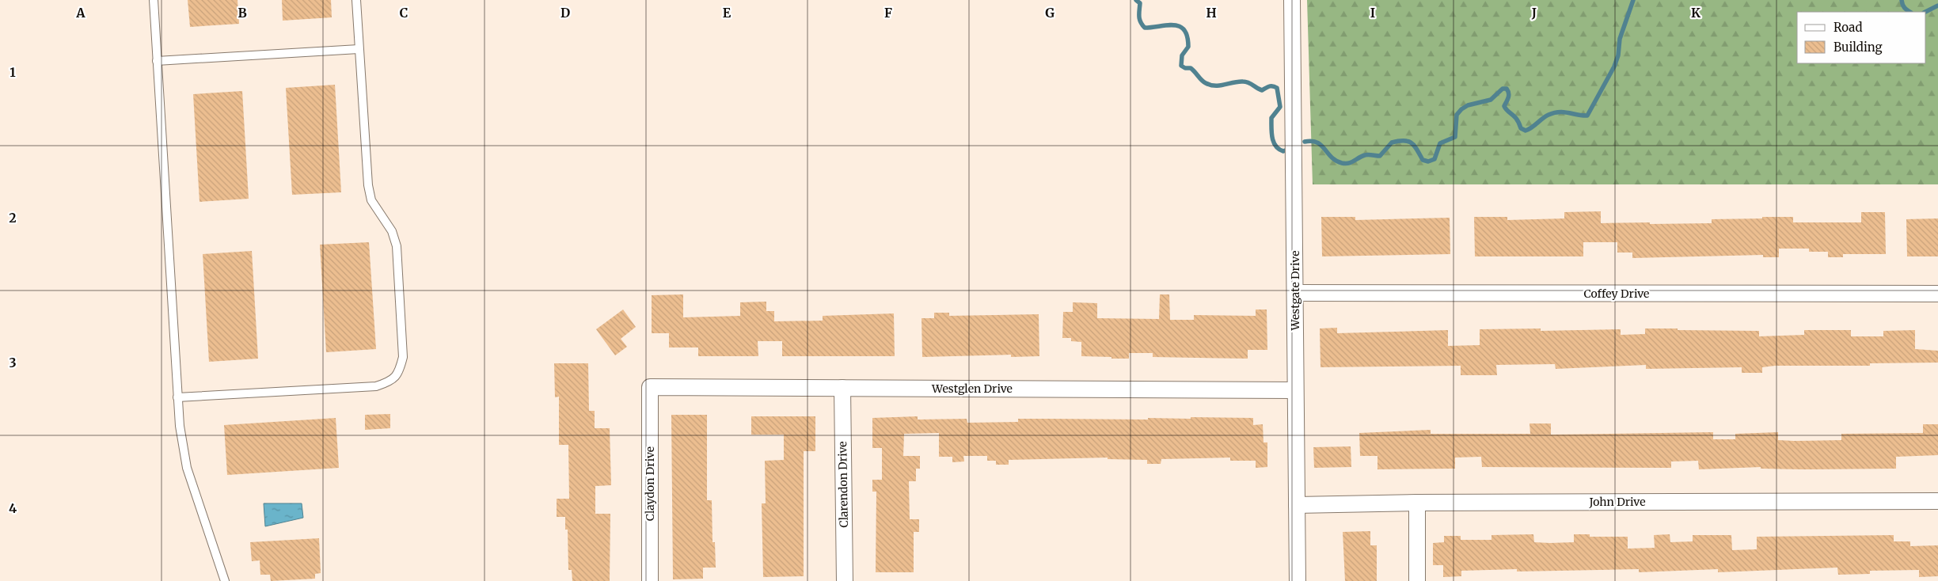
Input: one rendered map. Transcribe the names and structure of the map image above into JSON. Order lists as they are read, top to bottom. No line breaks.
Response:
{"streets":{"street":["Westgate Drive","Coffey Drive","Westglen Drive","Claydon Drive","Clarendon Drive","John Drive"]},"crossings":[["Westgate Drive","Coffey Drive"],["Westgate Drive","Westglen Drive"],["Westgate Drive","John Drive"],["Westglen Drive","Claydon Drive"],["Westglen Drive","Clarendon Drive"]],"legend":["Road","Building"],"grid":{"columns":["A","B","C","D","E","F","G","H","I","J","K"],"rows":["1","2","3","4"]}}
